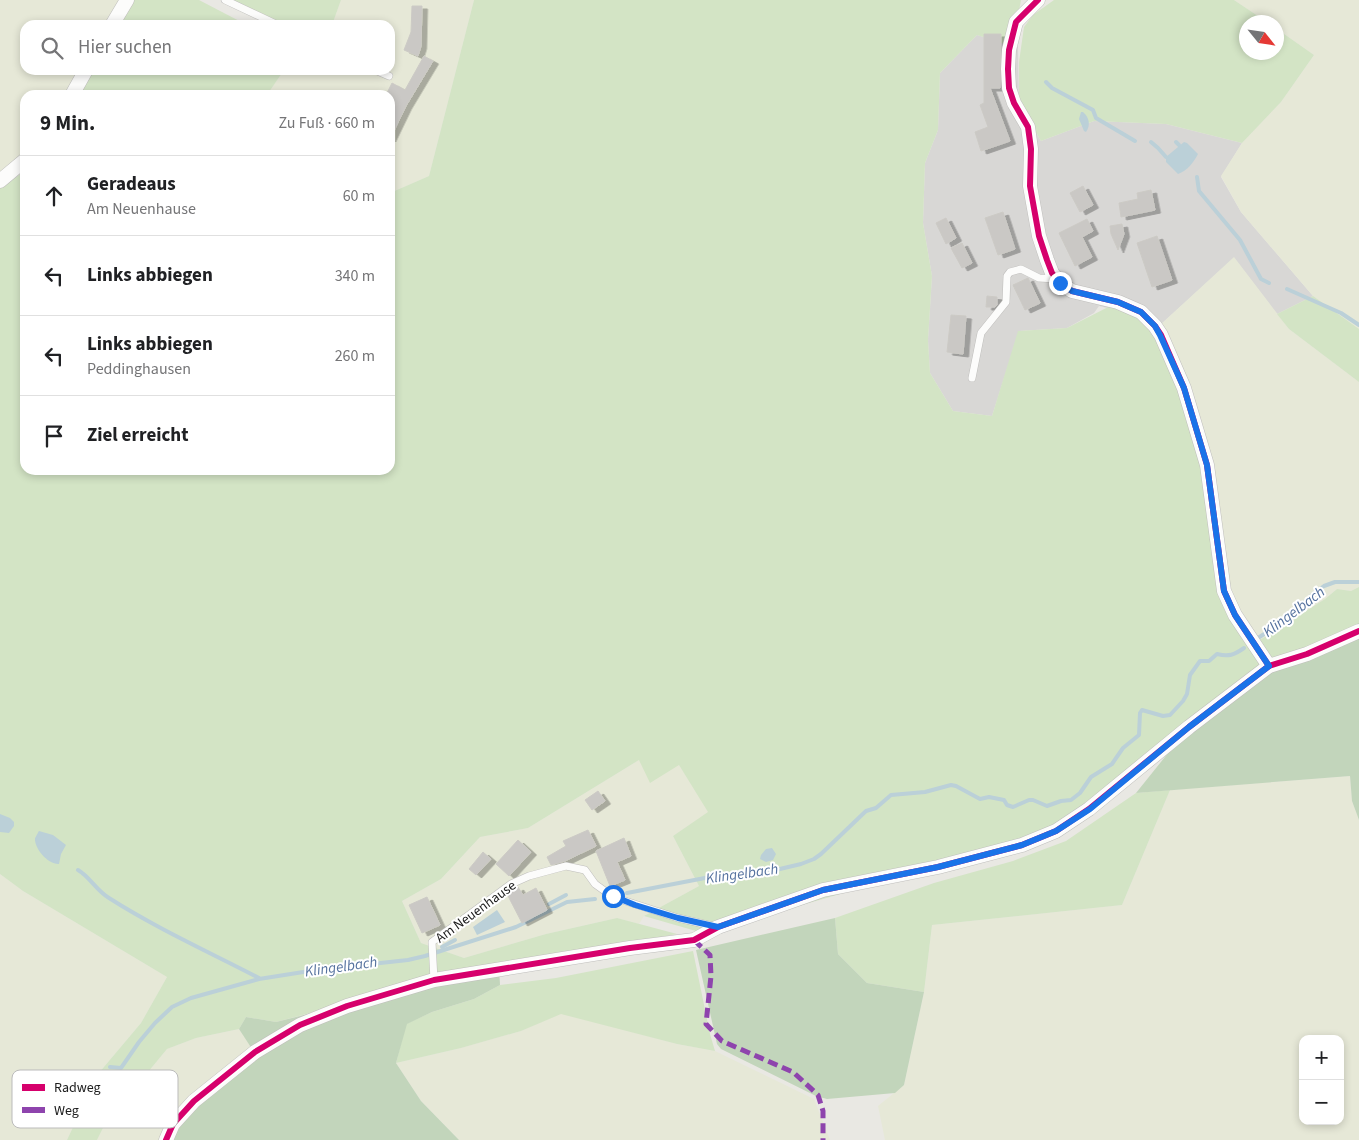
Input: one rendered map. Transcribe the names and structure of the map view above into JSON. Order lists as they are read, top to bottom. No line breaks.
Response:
{"streets":{"lane":["Am Neuenhause"]},"water":["Klingelbach"],"legend":["Radweg","Weg"],"north":"bottom right","page":{"search":"Hier suchen","heading":["9 Min.","Zu Fuß · 660 m"],"list":[["Geradeaus","Am Neuenhause","60 m"],["Links abbiegen","340 m"],["Links abbiegen","Peddinghausen","260 m"],"Ziel erreicht"],"map_buttons":["+","−"]}}
